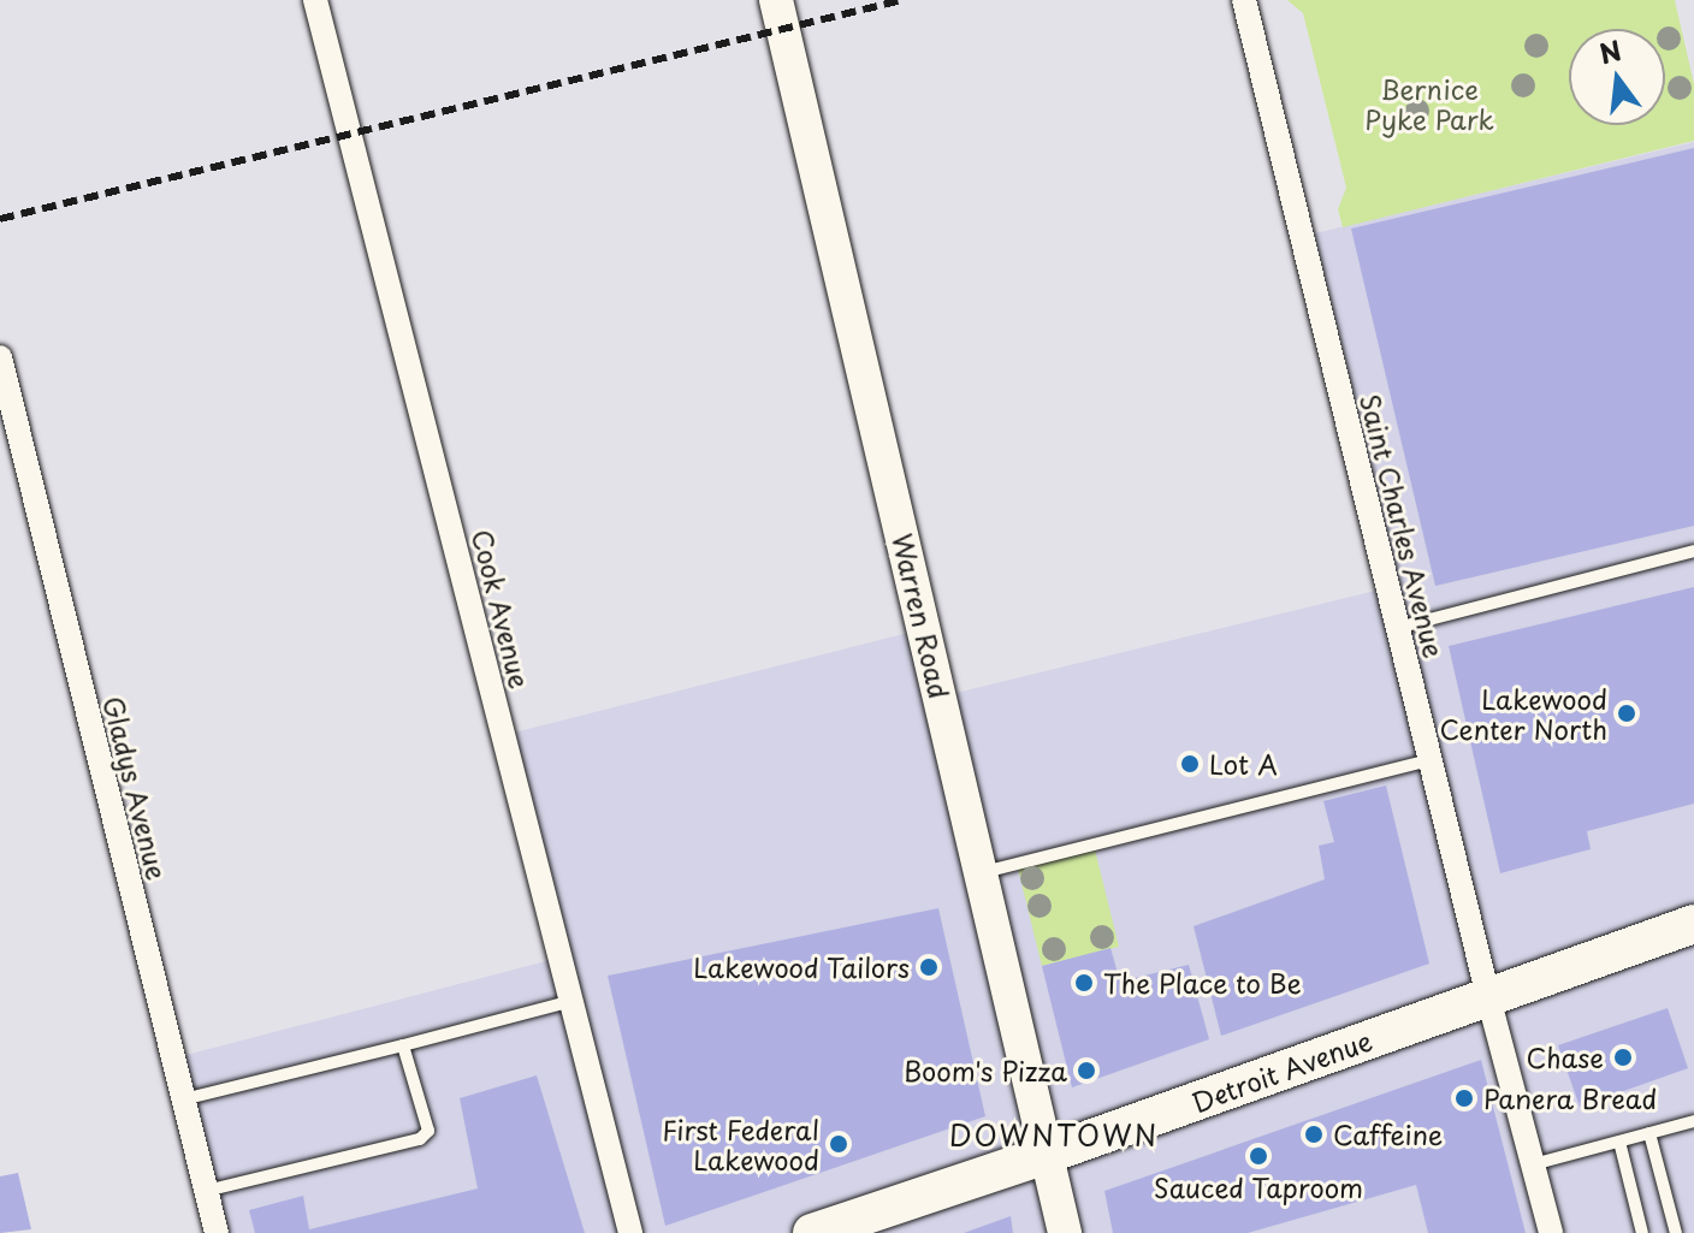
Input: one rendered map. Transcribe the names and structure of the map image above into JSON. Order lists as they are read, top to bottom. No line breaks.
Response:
{"streets":{"main road":["Warren Road","Detroit Avenue"],"street":["Saint Charles Avenue","Cook Avenue","Gladys Avenue"]},"crossings":[["Saint Charles Avenue","Detroit Avenue"],["Warren Road","Detroit Avenue"]],"districts":["DOWNTOWN"],"parks":["Bernice Pyke Park"],"places":["Lakewood Center North","Lot A","Lakewood Tailors","The Place to Be","Chase","Boom's Pizza","Panera Bread","Caffeine","First Federal Lakewood","Sauced Taproom"],"north":"top"}
